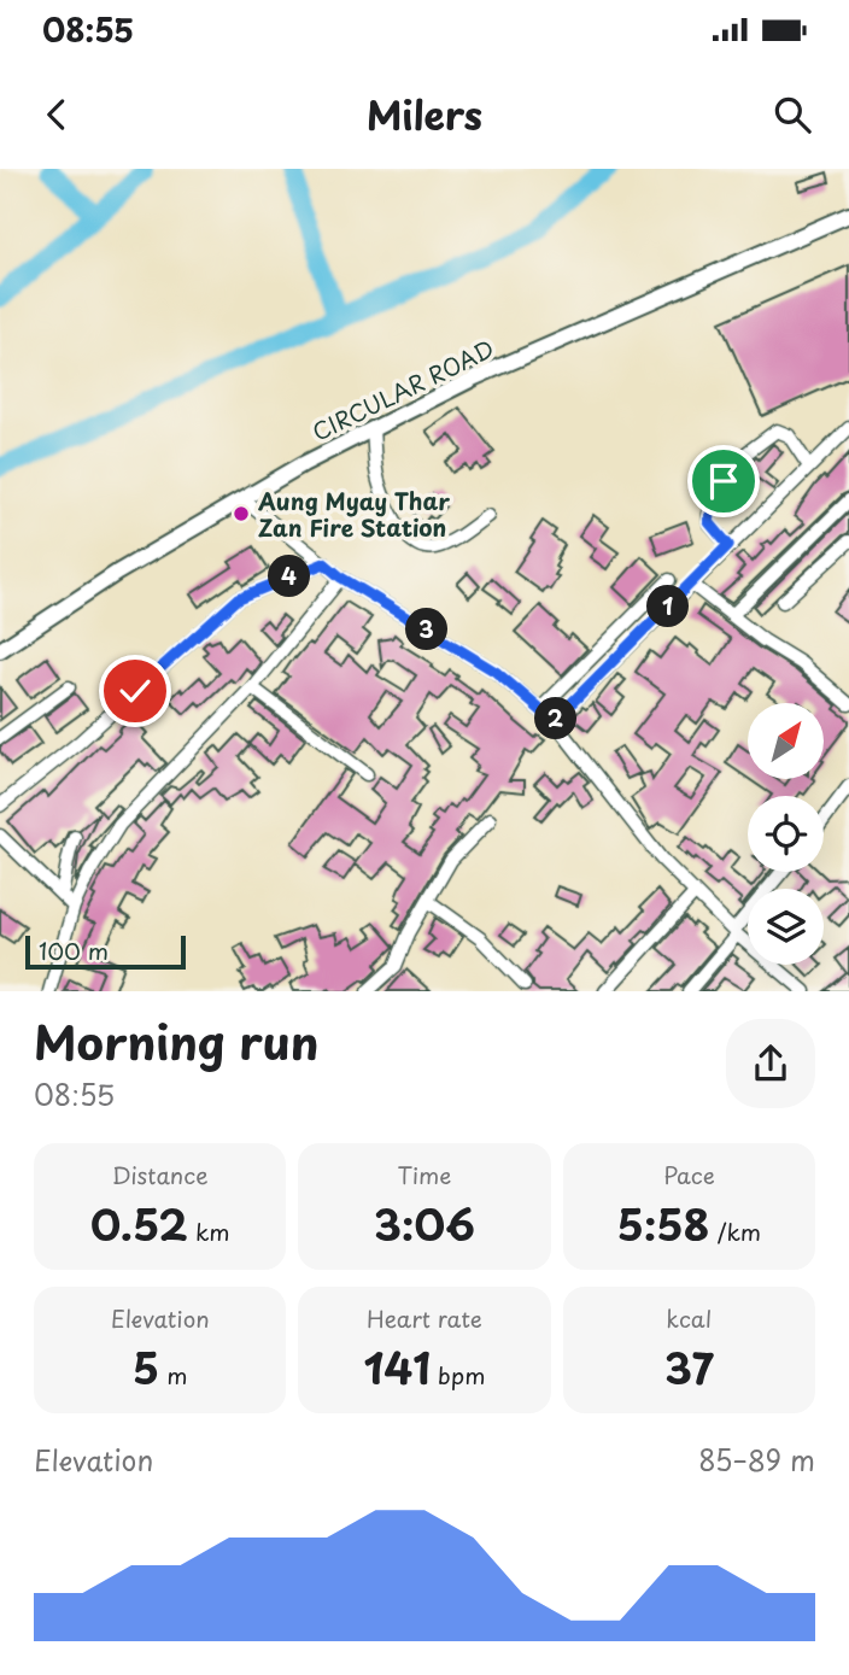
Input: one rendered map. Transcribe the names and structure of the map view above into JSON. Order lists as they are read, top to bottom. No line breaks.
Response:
{"streets":{"main road":["CIRCULAR ROAD"]},"places":["Aung Myay Thar Zan Fire Station"],"scale_bar":"100 m","north":"top right","page":{"status":"08:55","header":"Milers","pins":["4","1","3","2"],"scale":"100 m","heading":["Morning run","08:55"],"stats":[["Distance","0.52 km"],["Time","3:06"],["Pace","5:58 /km"],["Elevation","5 m"],["Heart rate","141 bpm"],["kcal","37"]],"chart":["Elevation","85–89 m"]}}
